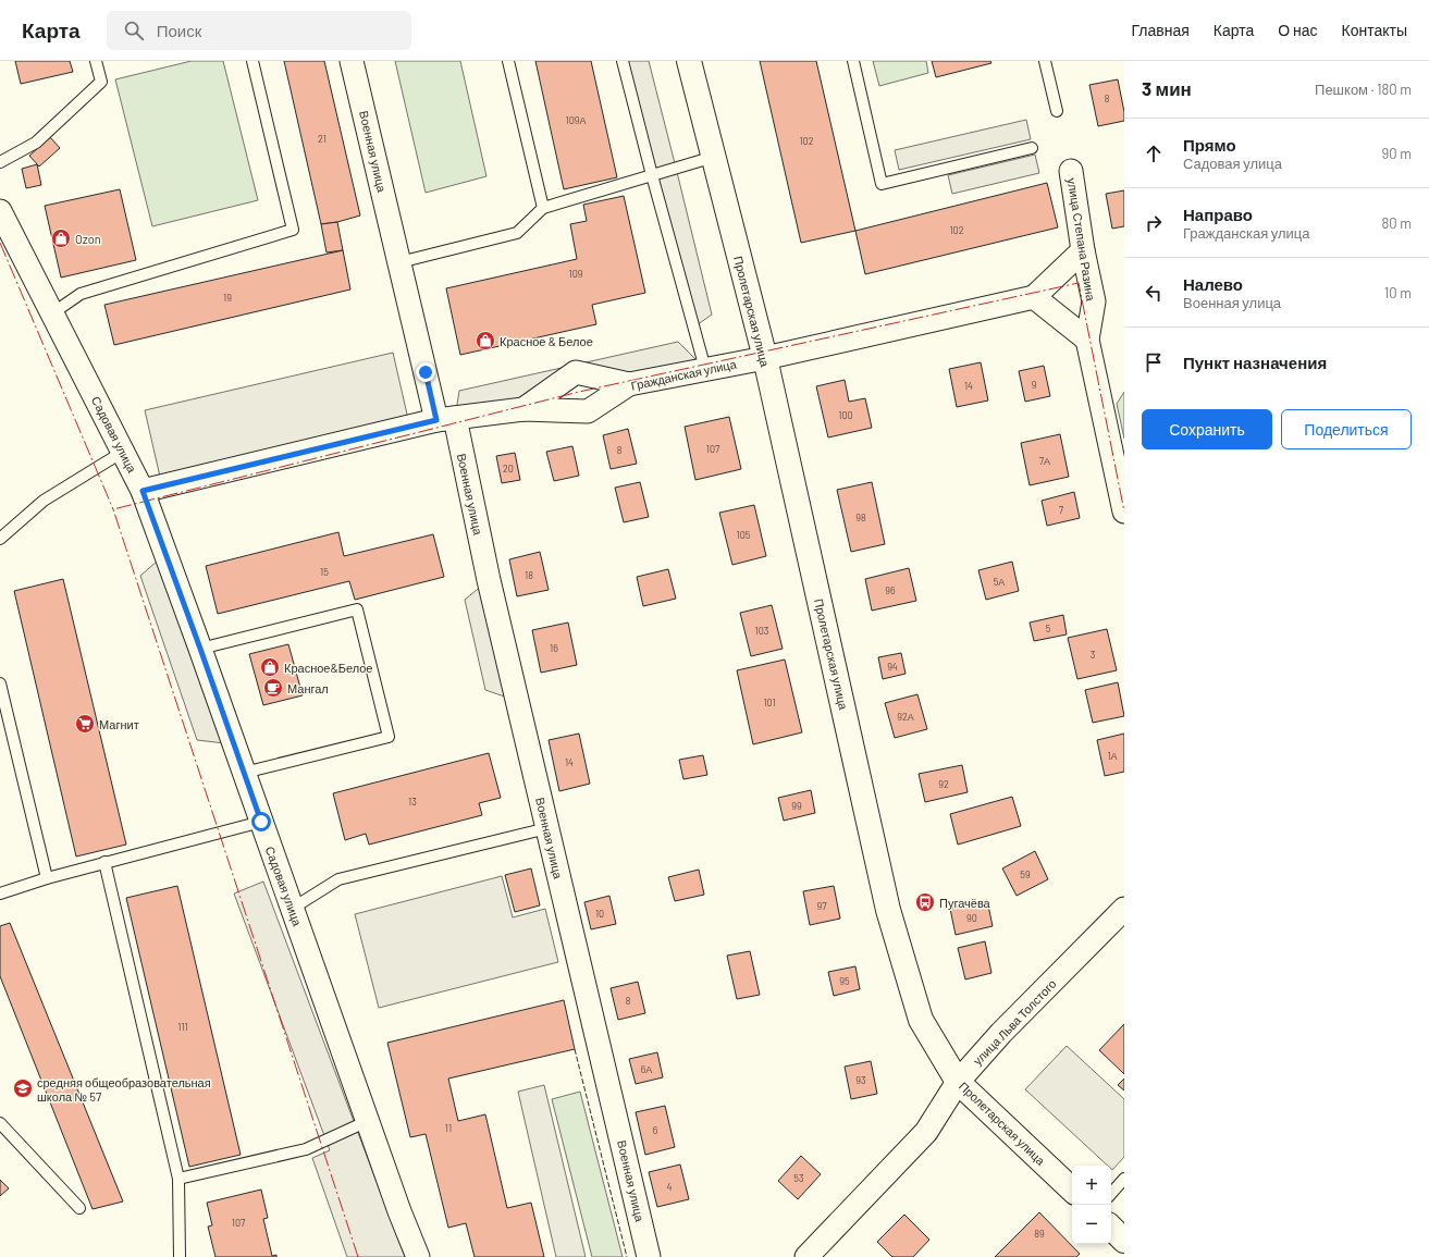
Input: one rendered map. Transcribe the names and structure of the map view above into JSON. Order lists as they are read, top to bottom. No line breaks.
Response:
{"streets":{"street":["Военная улица","улица Степана Разина","Пролетарская улица","Гражданская улица","Садовая улица","улица Льва Толстого"]},"crossings":[["Военная улица","Гражданская улица"],["Пролетарская улица","Гражданская улица"],["Пролетарская улица","улица Льва Толстого"],["Гражданская улица","Садовая улица"]],"places":{"shop":["Ozon","Красное & Белое","Красное&Белое"],"cafe":["Мангал"],"supermarket":["Магнит"],"bus stop":["Пугачёва"],"school or university":["средняя общеобразовательная школа № 57"]},"house_numbers":["8","109А","21","102","102","109","19","9","14","100","107","8","7А","20","7","98","105","15","18","5А","96","5","103","16","3","94","101","92А","1А","14","92","13","99","59","97","10","90","95","8","111","6А","93","11","6","53","4","107","89"],"page":{"header":"Карта","search":"Поиск","nav":["Главная","Карта","О нас","Контакты"],"heading":["3 мин","Пешком · 180 m"],"list":[["Прямо","Садовая улица","90 m"],["Направо","Гражданская улица","80 m"],["Налево","Военная улица","10 m"],"Пункт назначения"],"buttons":["Сохранить","Поделиться"],"map_buttons":["+","−"]}}
